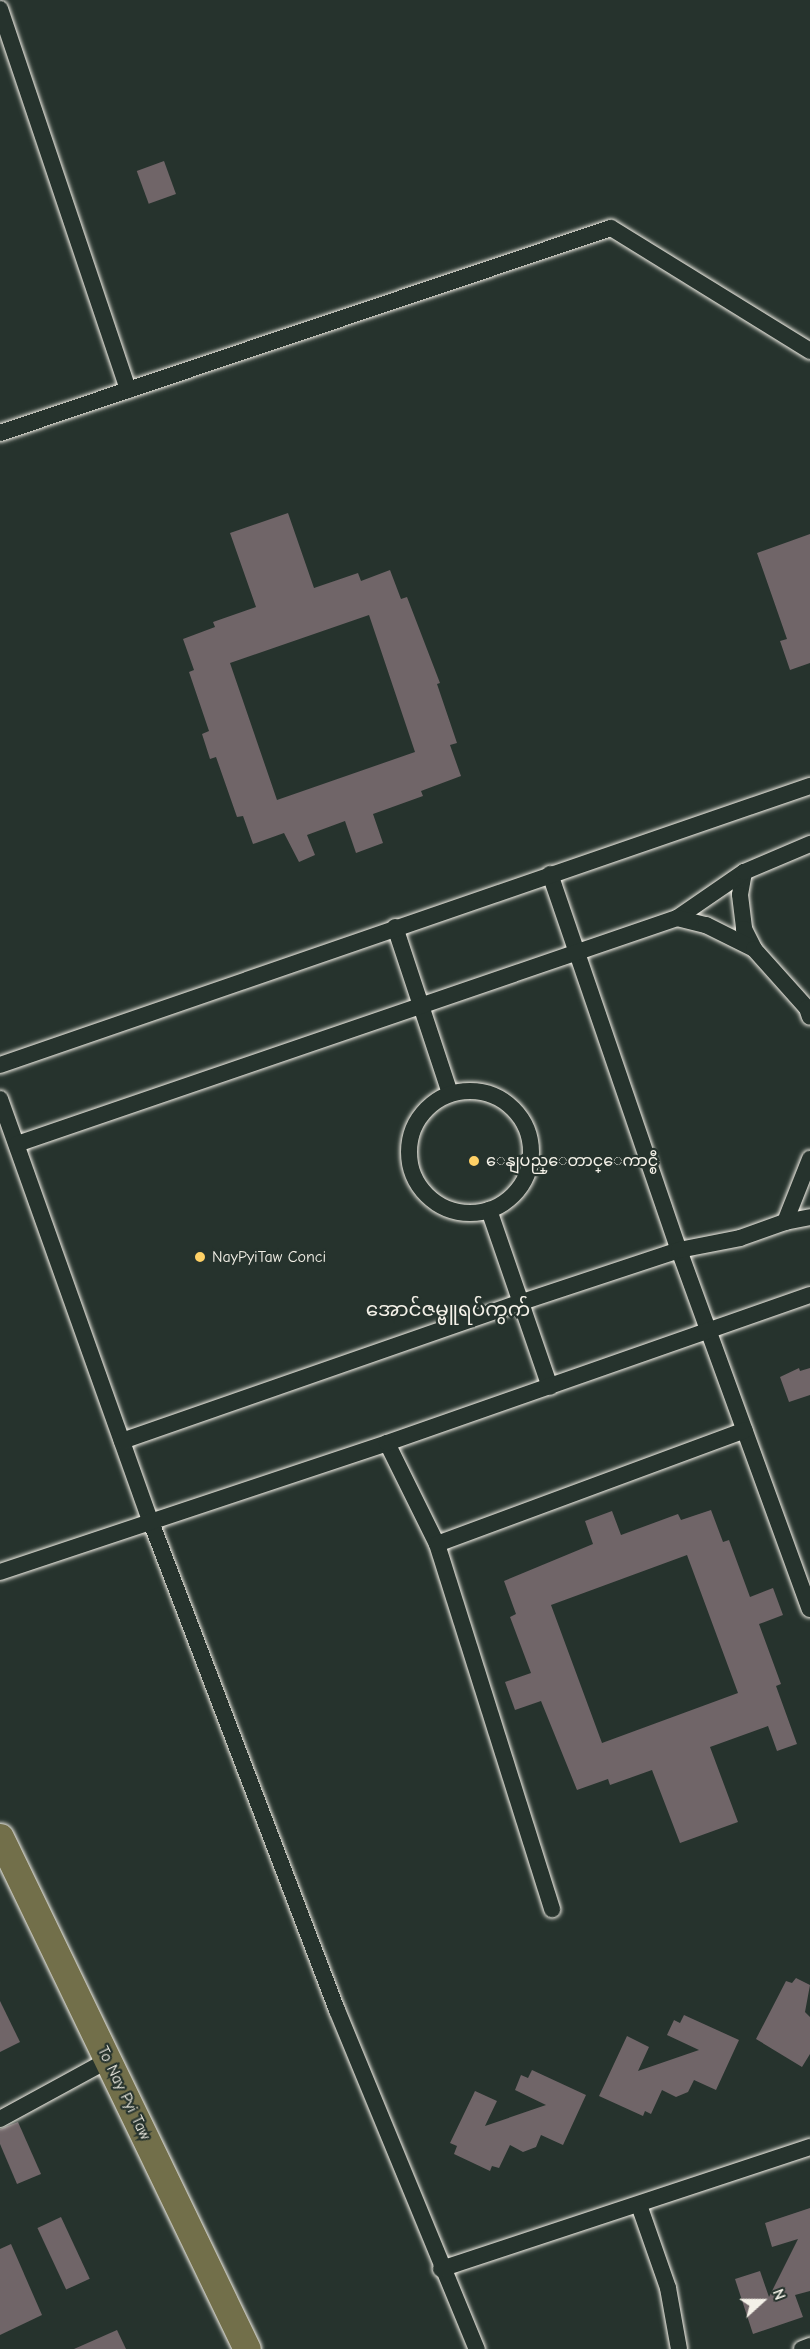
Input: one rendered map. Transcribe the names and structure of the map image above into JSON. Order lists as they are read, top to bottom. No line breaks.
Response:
{"streets":{"main road":["To Nay Pyi Taw"]},"districts":["အောင်ဇမ္ဗူရပ်ကွက်"],"places":["ေနျပည္ေတာင္ေကာင္စီ","NayPyiTaw Conci"],"north":"right"}
